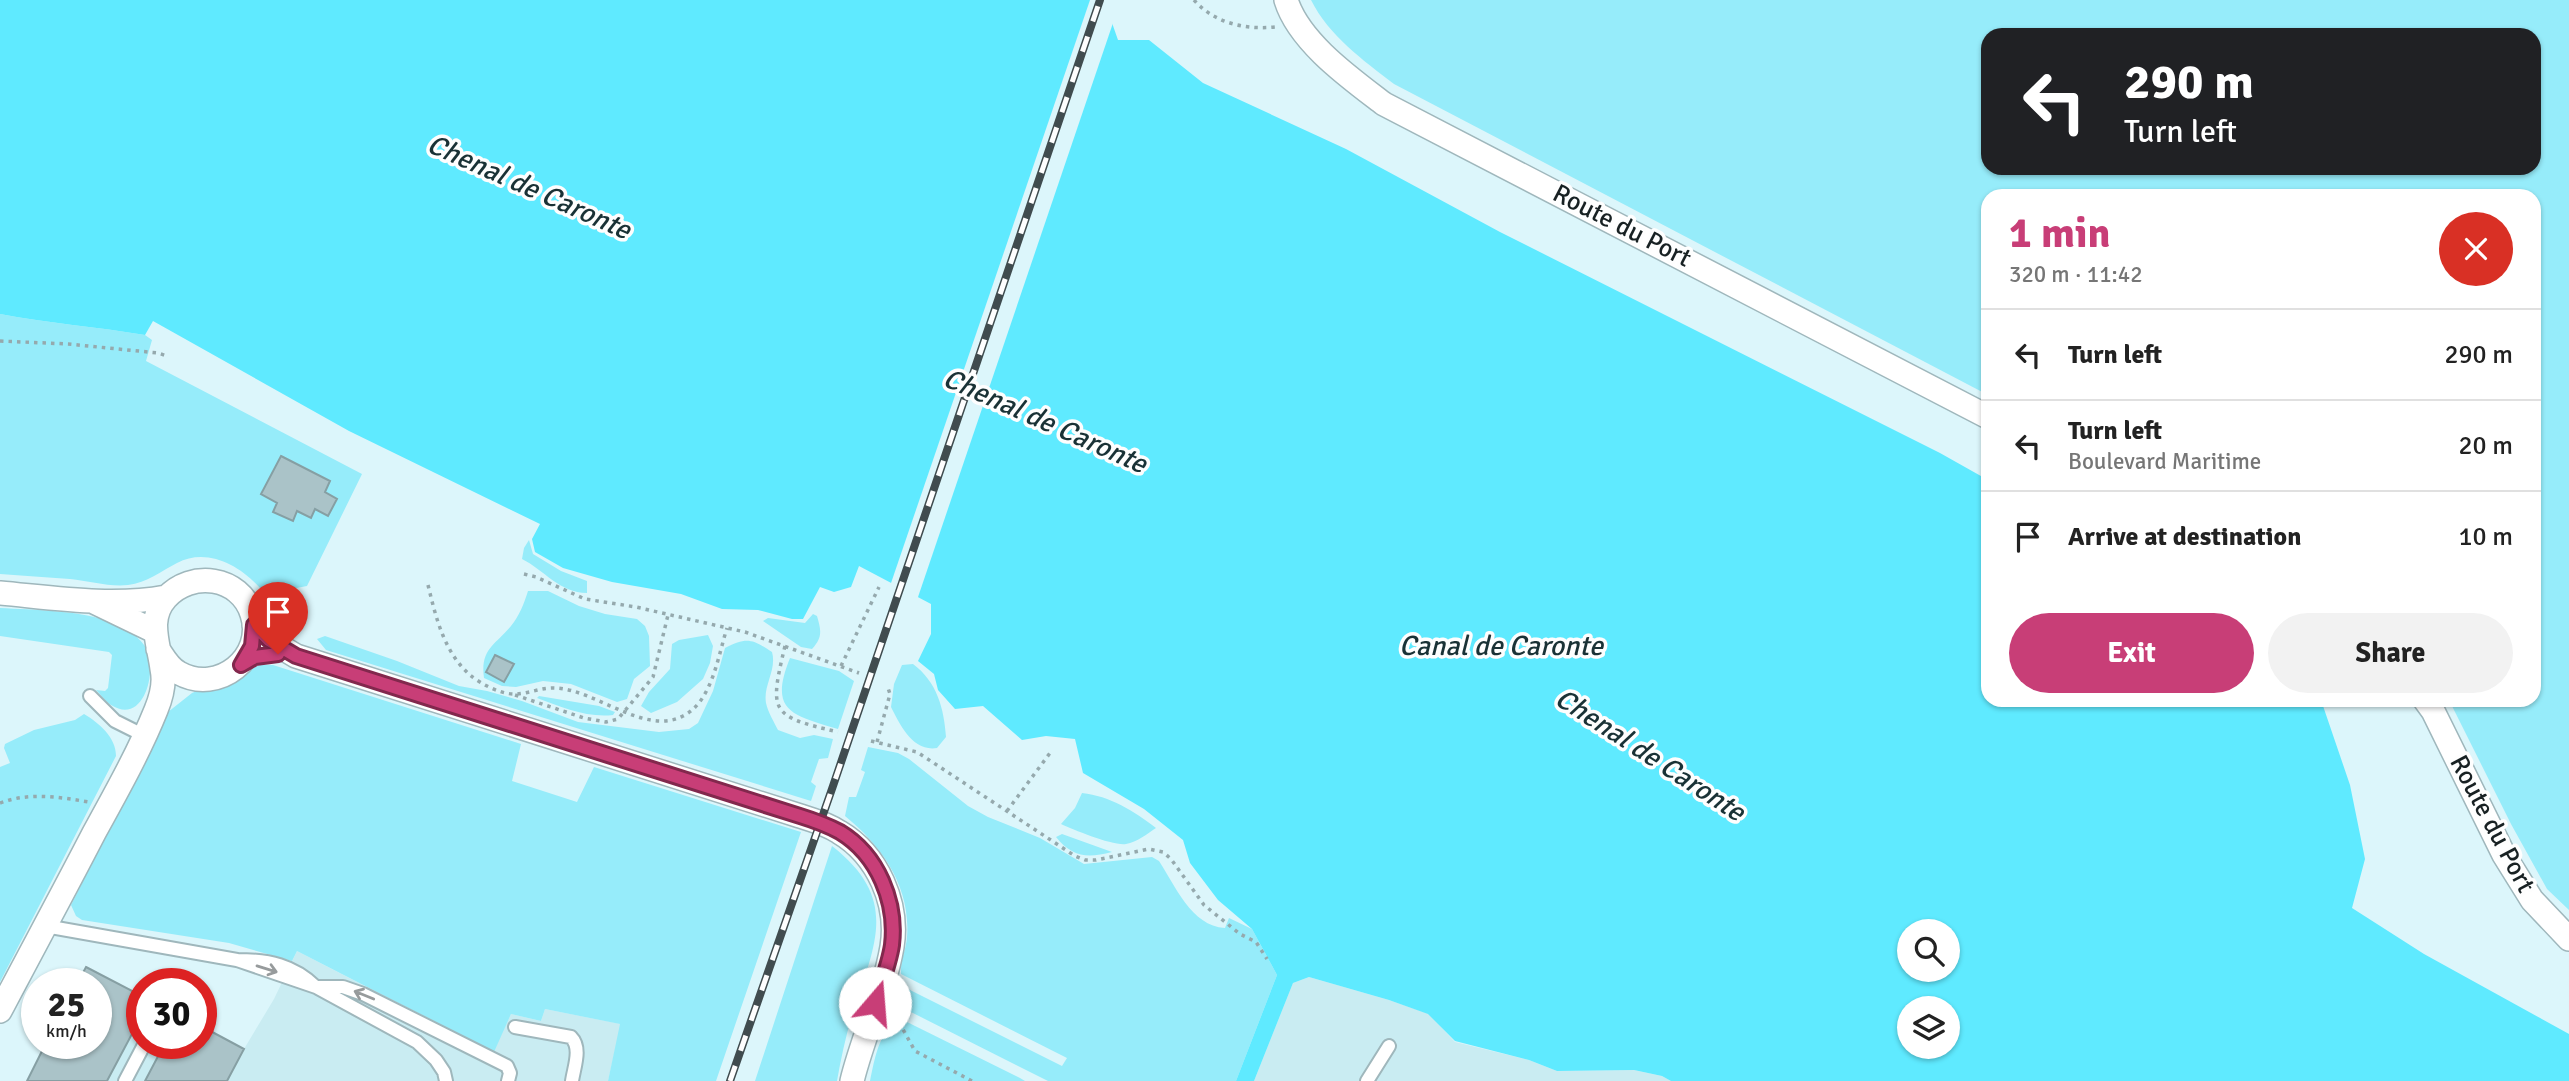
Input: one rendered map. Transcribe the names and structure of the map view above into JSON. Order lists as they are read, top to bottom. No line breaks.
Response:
{"streets":{"street":["Route du Port"]},"water":["Chenal de Caronte","Canal de Caronte"],"page":{"turn":["290 m","Turn left"],"heading":["1 min","320 m · 11:42"],"list":[{"name":"Turn left","value":"290 m"},{"name":"Turn left","note":"Boulevard Maritime","value":"20 m"},{"name":"Arrive at destination","value":"10 m"}],"buttons":["Exit","Share"],"speed":"25 km/h","limit":"30"}}
